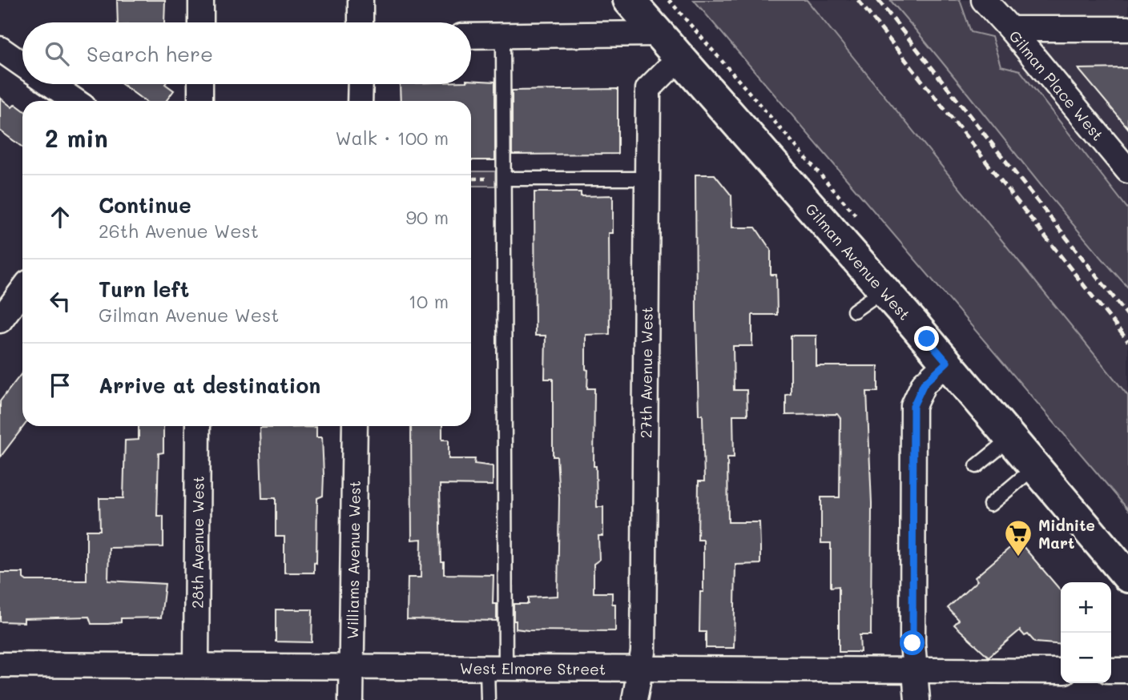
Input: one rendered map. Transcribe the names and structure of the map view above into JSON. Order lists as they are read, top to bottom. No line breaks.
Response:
{"streets":{"main road":["Gilman Avenue West"],"street":["Gilman Place West","27th Avenue West","28th Avenue West","Williams Avenue West","West Elmore Street"]},"crossings":[["Gilman Avenue West","27th Avenue West"],["27th Avenue West","West Elmore Street"],["28th Avenue West","West Elmore Street"],["Williams Avenue West","West Elmore Street"]],"places":{"supermarket":["Midnite Mart"]},"page":{"search":"Search here","heading":["2 min","Walk · 100 m"],"list":[["Continue","26th Avenue West","90 m"],["Turn left","Gilman Avenue West","10 m"],"Arrive at destination"],"map_buttons":["+","−"]}}
